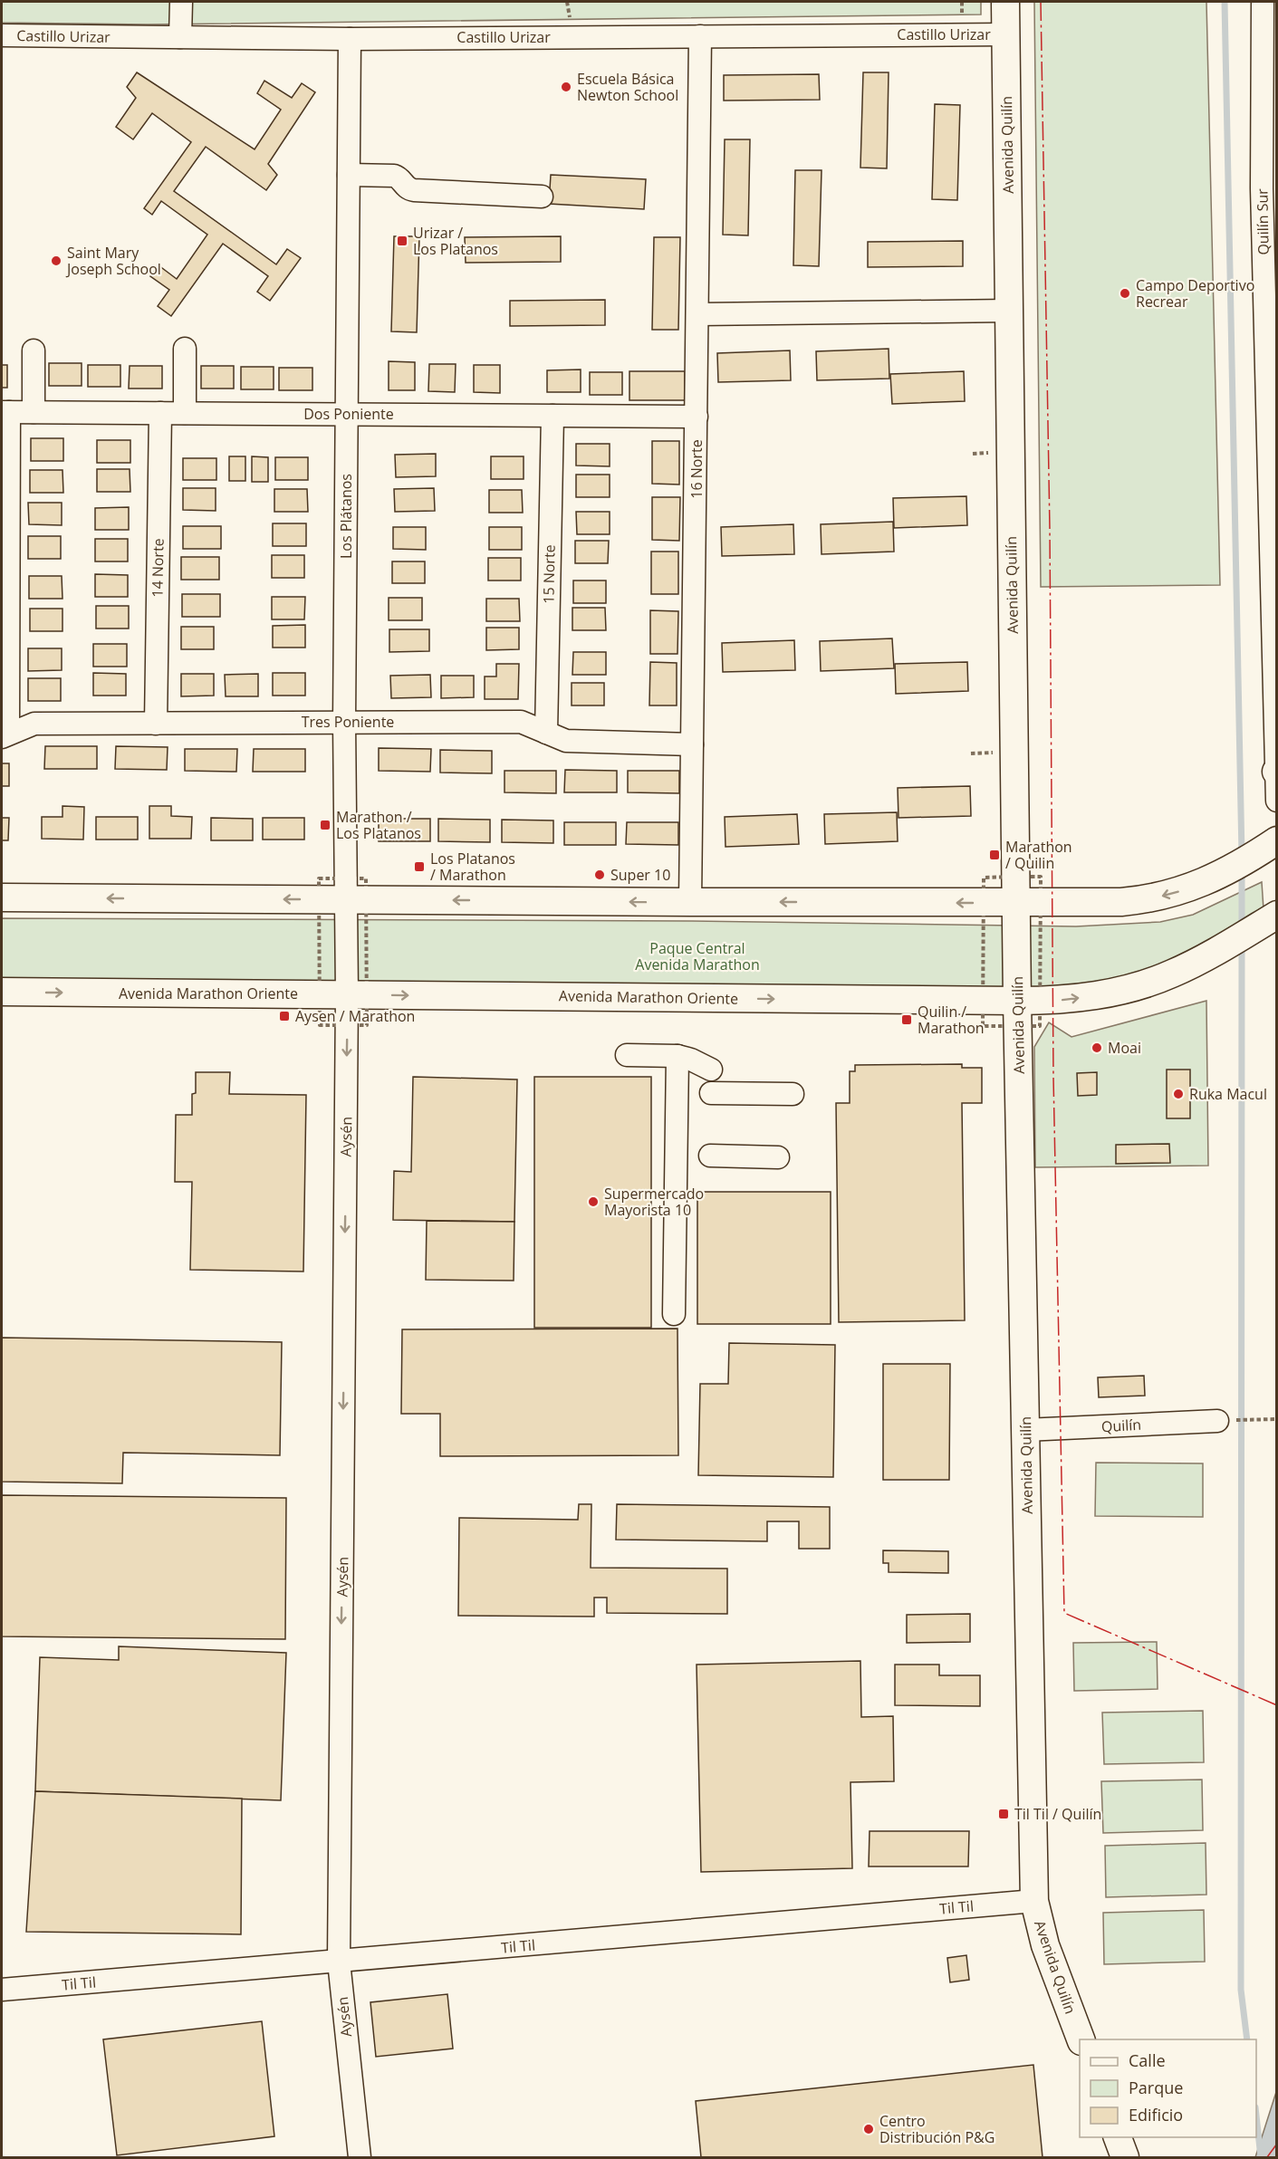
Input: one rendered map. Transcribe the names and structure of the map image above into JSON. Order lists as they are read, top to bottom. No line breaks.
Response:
{"streets":{"main road":["Avenida Quilín","Avenida Marathon Oriente"],"street":["Castillo Urizar","Quilín Sur","Dos Poniente","16 Norte","Los Plátanos","14 Norte","15 Norte","Tres Poniente","Aysén","Quilín","Til Til"]},"crossings":[["Castillo Urizar","Avenida Quilín"],["Castillo Urizar","16 Norte"],["Castillo Urizar","Los Plátanos"],["Avenida Quilín","Avenida Marathon Oriente"],["Avenida Quilín","Quilín"],["Avenida Quilín","Til Til"],["Dos Poniente","16 Norte"],["Dos Poniente","Los Plátanos"],["Dos Poniente","14 Norte"],["Dos Poniente","15 Norte"],["16 Norte","Tres Poniente"],["Los Plátanos","Tres Poniente"],["Los Plátanos","Avenida Marathon Oriente"],["Los Plátanos","Aysén"],["14 Norte","Tres Poniente"],["15 Norte","Tres Poniente"],["Avenida Marathon Oriente","Aysén"],["Aysén","Til Til"]],"one_way":["Aysén"],"parks":["Paque Central Avenida Marathon"],"places":{"other":["Escuela Básica Newton School","Saint Mary Joseph School","Campo Deportivo Recrear","Super 10","Moai","Ruka Macul","Supermercado Mayorista 10","Centro Distribución P&G"],"transit":["Urizar / Los Platanos","Marathon / Los Platanos","Marathon / Quilin","Los Platanos / Marathon","Aysen / Marathon","Quilin / Marathon","Til Til / Quilín"]},"legend":["Calle","Parque","Edificio"]}
